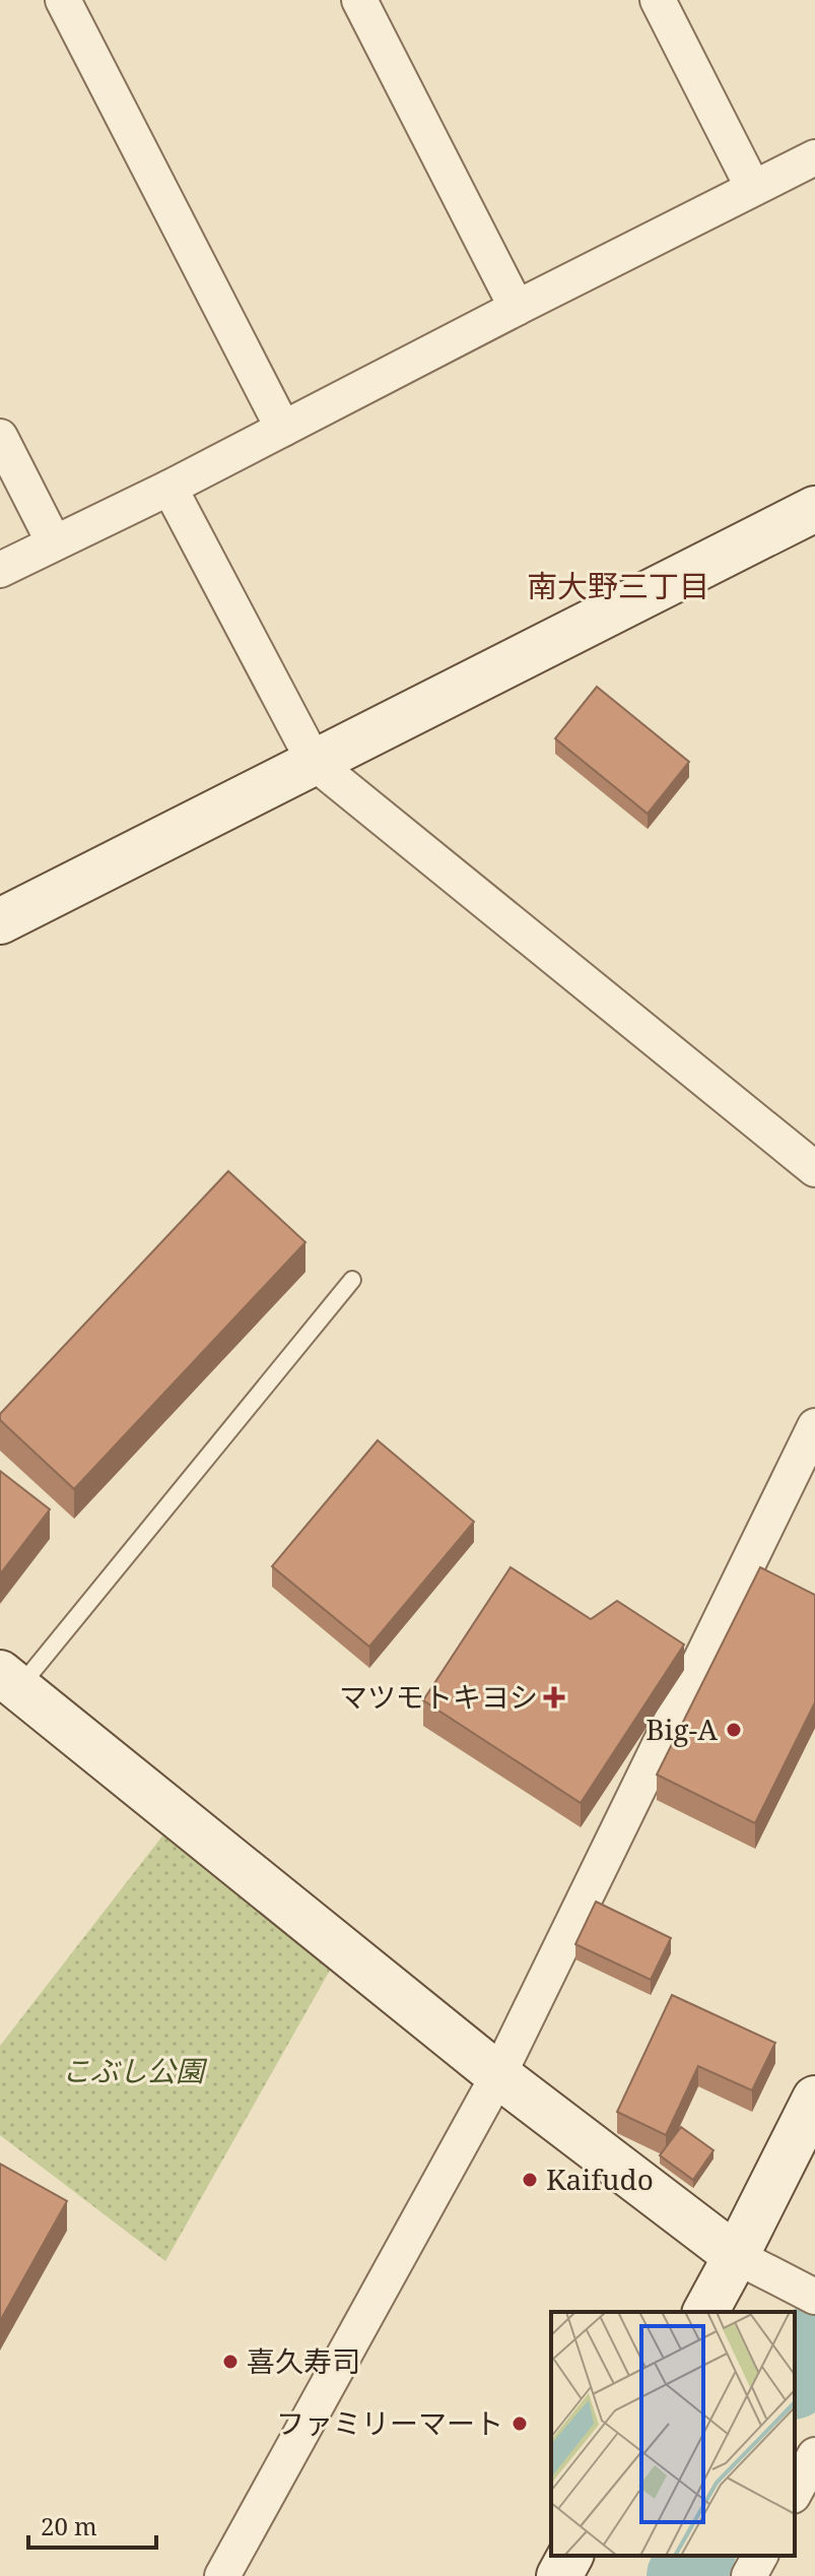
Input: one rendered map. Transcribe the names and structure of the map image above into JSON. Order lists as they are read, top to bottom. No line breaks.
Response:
{"districts":["南大野三丁目"],"parks":["こぶし公園"],"places":{"health":["マツモトキヨシ"],"other":["Big-A","Kaifudo","喜久寿司","ファミリーマート"]},"scale_bar":"20 m"}
